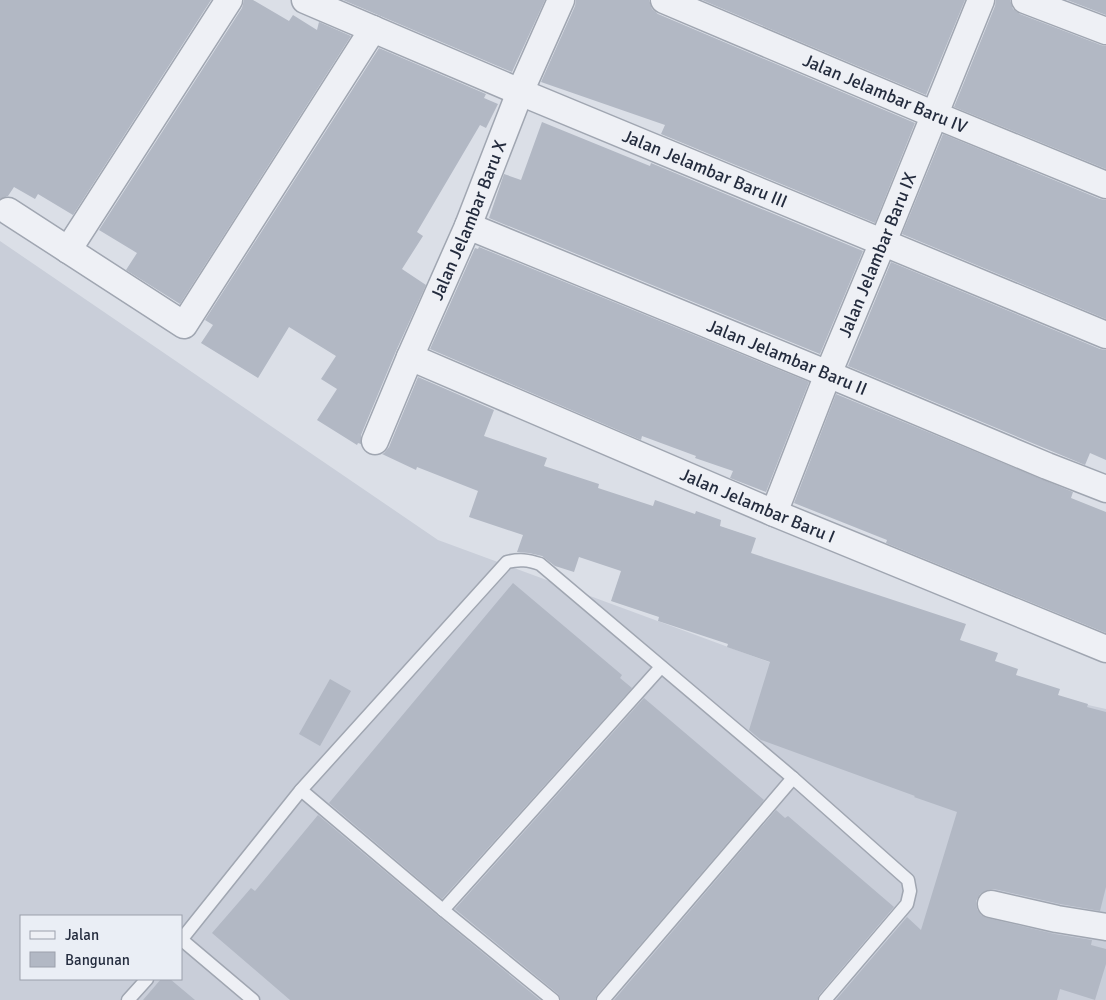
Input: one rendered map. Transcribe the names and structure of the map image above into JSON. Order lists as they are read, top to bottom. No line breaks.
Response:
{"streets":{"street":["Jalan Jelambar Baru IV","Jalan Jelambar Baru III","Jalan Jelambar Baru X","Jalan Jelambar Baru IX","Jalan Jelambar Baru II","Jalan Jelambar Baru I"]},"crossings":[["Jalan Jelambar Baru IV","Jalan Jelambar Baru IX"],["Jalan Jelambar Baru III","Jalan Jelambar Baru X"],["Jalan Jelambar Baru III","Jalan Jelambar Baru IX"],["Jalan Jelambar Baru X","Jalan Jelambar Baru II"],["Jalan Jelambar Baru X","Jalan Jelambar Baru I"],["Jalan Jelambar Baru IX","Jalan Jelambar Baru II"],["Jalan Jelambar Baru IX","Jalan Jelambar Baru I"]],"legend":["Jalan","Bangunan"]}
